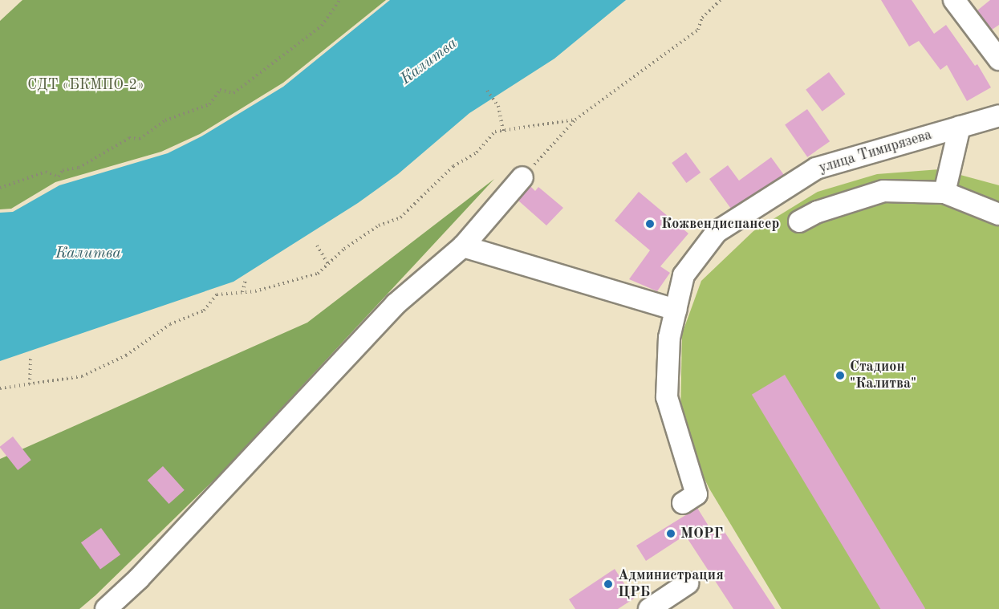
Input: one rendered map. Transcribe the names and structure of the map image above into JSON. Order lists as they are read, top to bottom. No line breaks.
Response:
{"streets":{"street":["улица Тимирязева"]},"water":["Калитва"],"parks":["СДТ «БКМПО-2»"],"places":["Кожвендиспансер","Стадион \"Калитва\"","МОРГ","Администрация ЦРБ"]}
